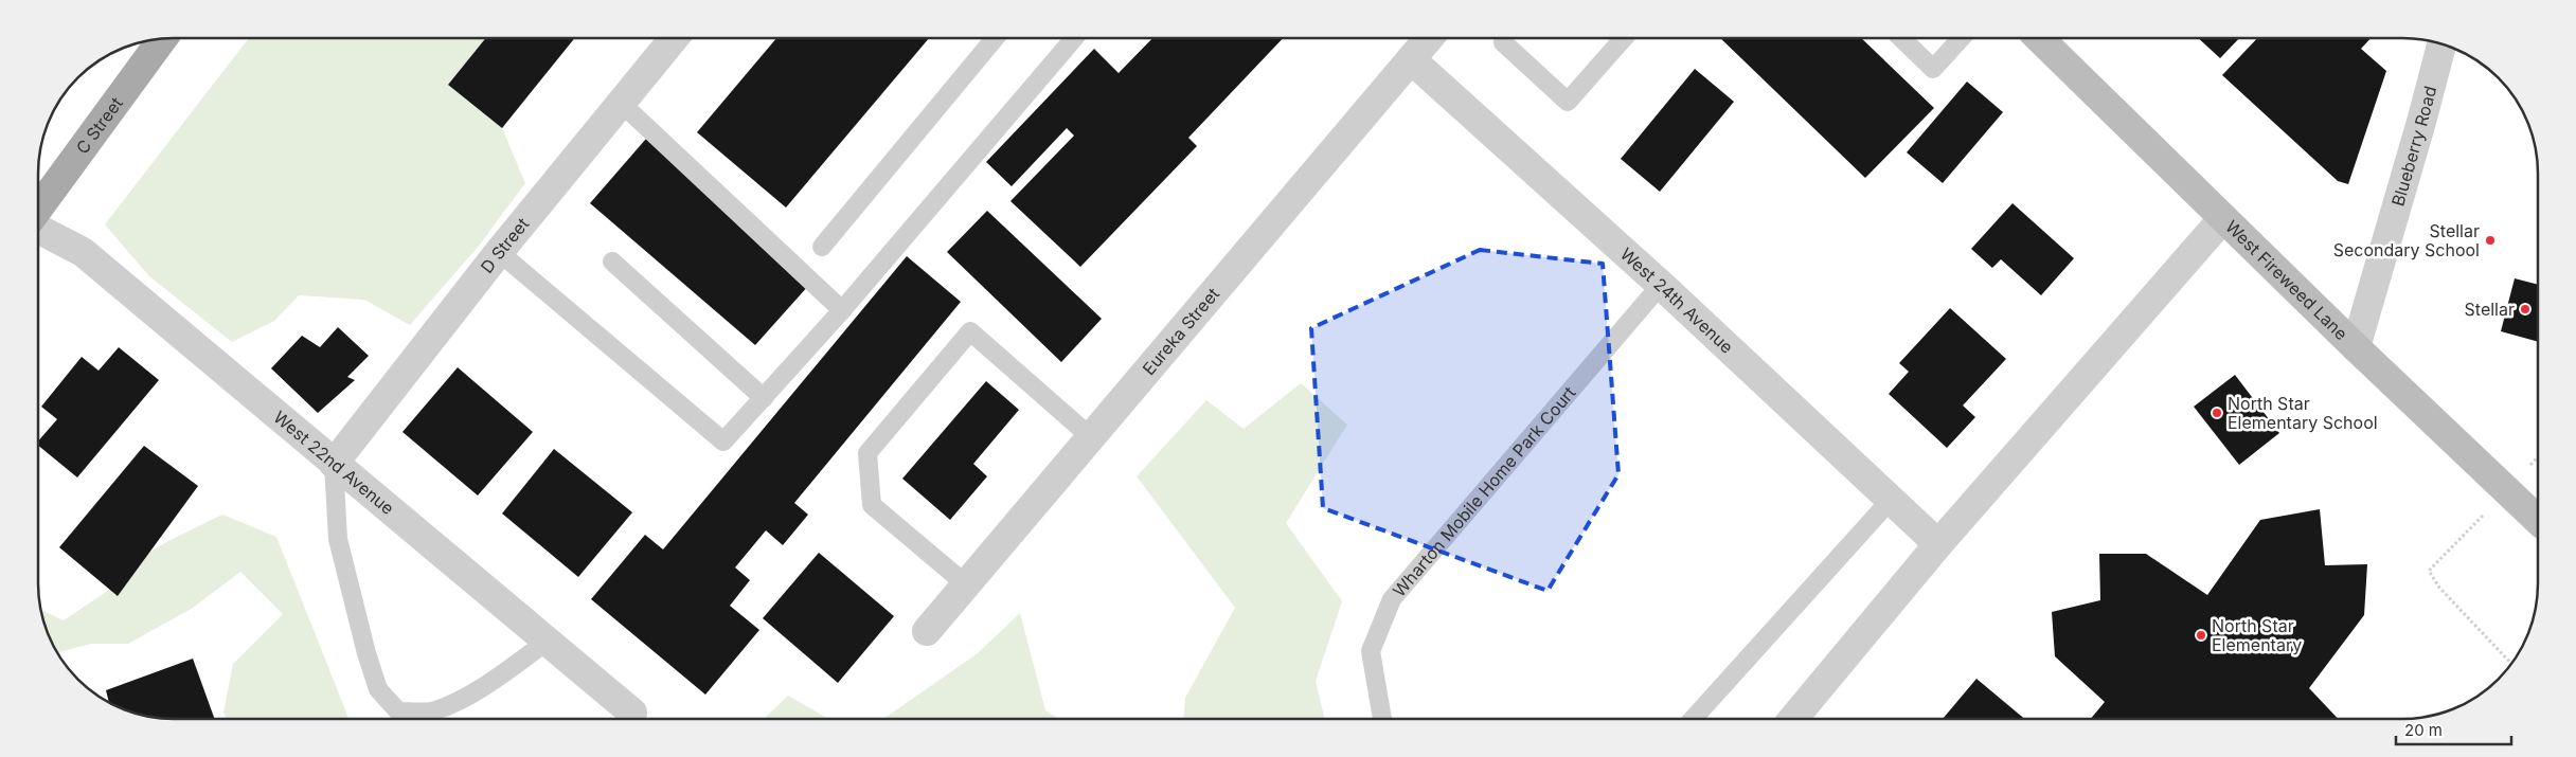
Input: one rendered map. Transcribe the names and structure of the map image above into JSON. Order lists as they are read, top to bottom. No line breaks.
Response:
{"streets":{"main road":["C Street","West Fireweed Lane"],"street":["Blueberry Road","D Street","West 24th Avenue","Eureka Street","West 22nd Avenue"],"lane":["Wharton Mobile Home Park Court"]},"crossings":[["Blueberry Road","West Fireweed Lane"],["D Street","West 22nd Avenue"],["West 24th Avenue","Eureka Street"],["West 24th Avenue","Wharton Mobile Home Park Court"]],"places":["Stellar Secondary School","Stellar","North Star Elementary School","North Star Elementary"],"scale_bar":"20 m"}
